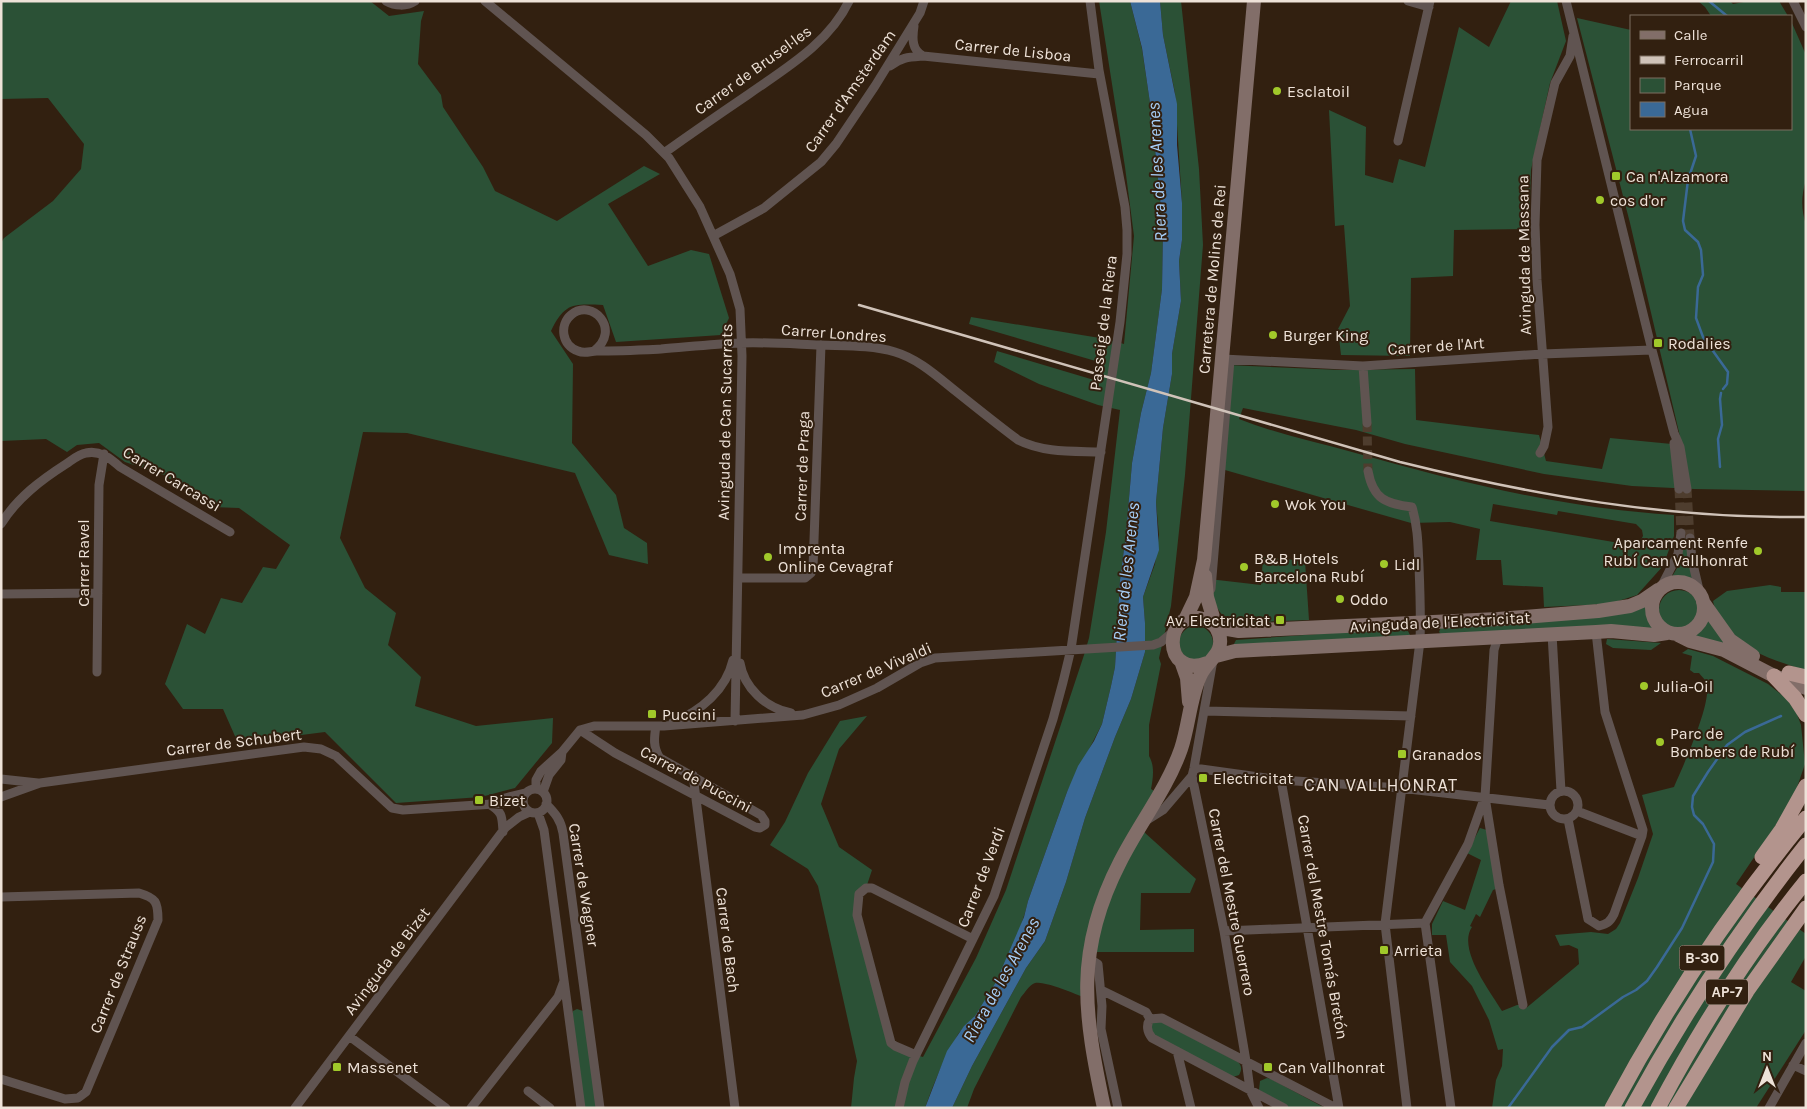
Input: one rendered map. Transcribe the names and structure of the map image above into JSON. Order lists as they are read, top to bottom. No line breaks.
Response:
{"streets":{"highway":["B-30","AP-7"],"main road":["Carretera de Molins de Rei","Avinguda de l'Electricitat"],"street":["Carrer de Lisboa","Carrer de Brusel·les","Carrer d'Amsterdam","Avinguda de Massana","Passeig de la Riera","Carrer Londres","Carrer de l'Art","Avinguda de Can Sucarrats","Carrer de Praga","Carrer Carcassi","Carrer Ravel","Carrer de Vivaldi","Carrer de Schubert","Carrer de Puccini","Carrer de Verdi","Carrer de Wagner","Carrer del Mestre Guerrero","Carrer del Mestre Tomás Bretón","Carrer de Bach","Avinguda de Bizet","Carrer de Strauss"]},"crossings":[["Carrer de Lisboa","Carrer d'Amsterdam"],["Carrer de Lisboa","Passeig de la Riera"],["Carrer de Brusel·les","Avinguda de Can Sucarrats"],["Carrer d'Amsterdam","Avinguda de Can Sucarrats"],["Avinguda de Massana","Carrer de l'Art"],["Carretera de Molins de Rei","Carrer de l'Art"],["Carretera de Molins de Rei","Avinguda de l'Electricitat"],["Carretera de Molins de Rei","Carrer del Mestre Guerrero"],["Passeig de la Riera","Carrer Londres"],["Passeig de la Riera","Carrer de Vivaldi"],["Passeig de la Riera","Carrer de Verdi"],["Carrer Londres","Avinguda de Can Sucarrats"],["Carrer Londres","Carrer de Praga"],["Avinguda de Can Sucarrats","Carrer de Praga"],["Avinguda de Can Sucarrats","Carrer de Vivaldi"],["Avinguda de Can Sucarrats","Carrer de Puccini"],["Carrer Carcassi","Carrer Ravel"],["Avinguda de l'Electricitat","Carrer del Mestre Guerrero"],["Carrer de Vivaldi","Carrer de Puccini"],["Carrer de Vivaldi","Carrer de Verdi"],["Carrer de Schubert","Carrer de Wagner"],["Carrer de Schubert","Avinguda de Bizet"],["Carrer de Puccini","Carrer de Bach"],["Carrer de Wagner","Avinguda de Bizet"]],"districts":["CAN VALLHONRAT"],"water":["Riera de les Arenes"],"places":{"other":["Esclatoil","cos d'or","Burger King","Wok You","Aparcament Renfe Rubí Can Vallhonrat","Imprenta Online Cevagraf","Lidl","B&B Hotels Barcelona Rubí","Oddo","Julia-Oil","Parc de Bombers de Rubí"],"transit":["Ca n'Alzamora","Rodalies","Av. Electricitat","Puccini","Granados","Electricitat","Bizet","Arrieta","Massenet","Can Vallhonrat"]},"legend":["Calle","Ferrocarril","Parque","Agua"],"north":"top"}
